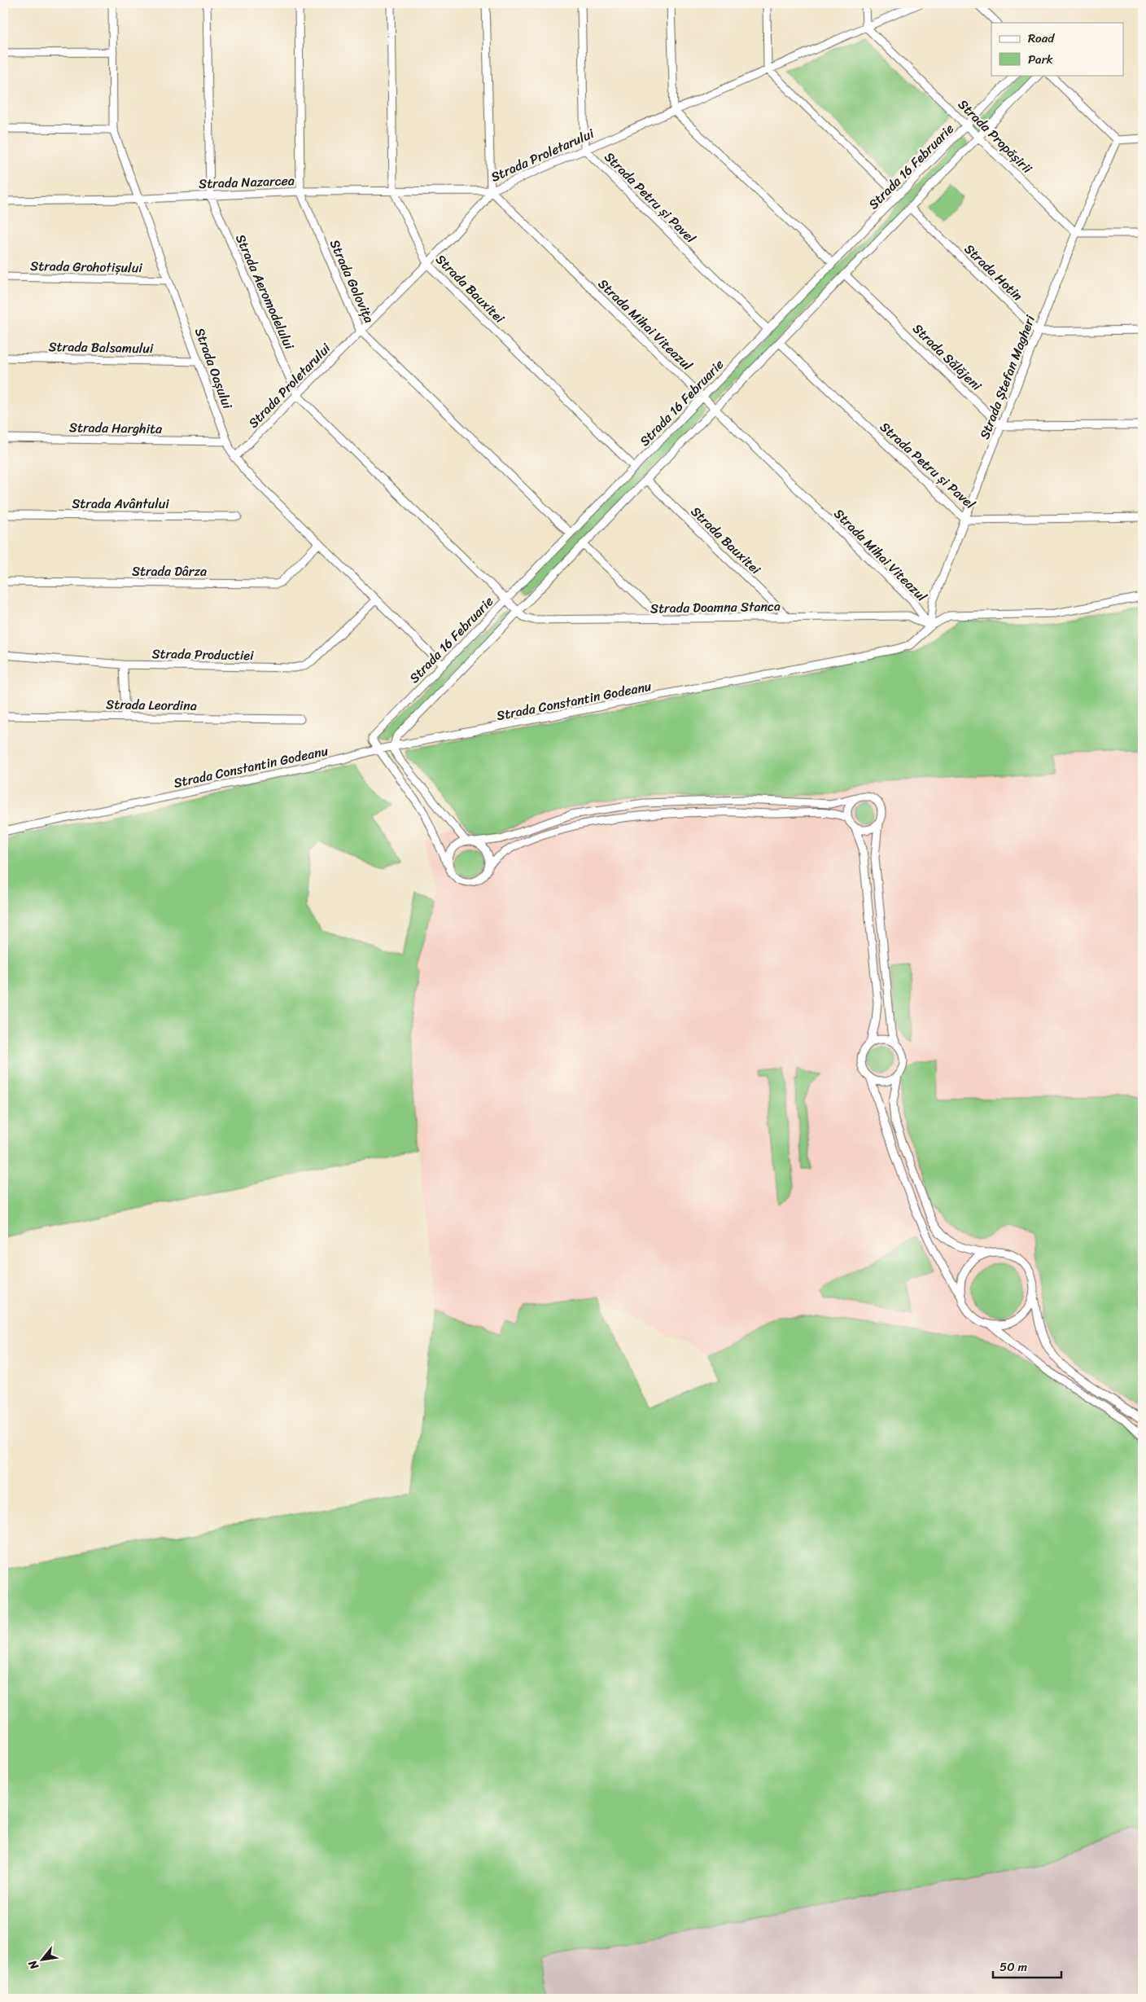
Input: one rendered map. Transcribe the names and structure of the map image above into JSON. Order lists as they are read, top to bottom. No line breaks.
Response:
{"streets":{"street":["Strada Propășirii","Strada Proletarului","Strada 16 Februarie","Strada Nazarcea","Strada Petru și Pavel","Strada Grohotișului","Strada Hotin","Strada Golovița","Strada Bauxitei","Strada Aeromodelului","Strada Mihai Viteazul","Strada Balsamului","Strada Sălăjeni","Strada Oașului","Strada Ștefan Magheri","Strada Harghita","Strada Avântului","Strada Dârza","Strada Doamna Stanca","Strada Productiei","Strada Constantin Godeanu","Strada Leordina"]},"crossings":[["Strada Propășirii","Strada Proletarului"],["Strada Propășirii","Strada 16 Februarie"],["Strada Propășirii","Strada Ștefan Magheri"],["Strada Proletarului","Strada Nazarcea"],["Strada Proletarului","Strada Petru și Pavel"],["Strada Proletarului","Strada Golovița"],["Strada Proletarului","Strada Bauxitei"],["Strada Proletarului","Strada Aeromodelului"],["Strada Proletarului","Strada Mihai Viteazul"],["Strada Proletarului","Strada Oașului"],["Strada 16 Februarie","Strada Petru și Pavel"],["Strada 16 Februarie","Strada Golovița"],["Strada 16 Februarie","Strada Bauxitei"],["Strada 16 Februarie","Strada Aeromodelului"],["Strada 16 Februarie","Strada Mihai Viteazul"],["Strada 16 Februarie","Strada Oașului"],["Strada 16 Februarie","Strada Doamna Stanca"],["Strada 16 Februarie","Strada Constantin Godeanu"],["Strada Nazarcea","Strada Golovița"],["Strada Nazarcea","Strada Bauxitei"],["Strada Nazarcea","Strada Aeromodelului"],["Strada Nazarcea","Strada Mihai Viteazul"],["Strada Nazarcea","Strada Oașului"],["Strada Petru și Pavel","Strada Ștefan Magheri"],["Strada Grohotișului","Strada Oașului"],["Strada Hotin","Strada Ștefan Magheri"],["Strada Bauxitei","Strada Doamna Stanca"],["Strada Aeromodelului","Strada Doamna Stanca"],["Strada Mihai Viteazul","Strada Ștefan Magheri"],["Strada Mihai Viteazul","Strada Doamna Stanca"],["Strada Mihai Viteazul","Strada Constantin Godeanu"],["Strada Balsamului","Strada Oașului"],["Strada Sălăjeni","Strada Ștefan Magheri"],["Strada Oașului","Strada Harghita"],["Strada Oașului","Strada Dârza"],["Strada Oașului","Strada Productiei"],["Strada Ștefan Magheri","Strada Doamna Stanca"],["Strada Ștefan Magheri","Strada Constantin Godeanu"],["Strada Doamna Stanca","Strada Constantin Godeanu"]],"legend":["Road","Park"],"scale_bar":"50 m","north":"bottom left"}
